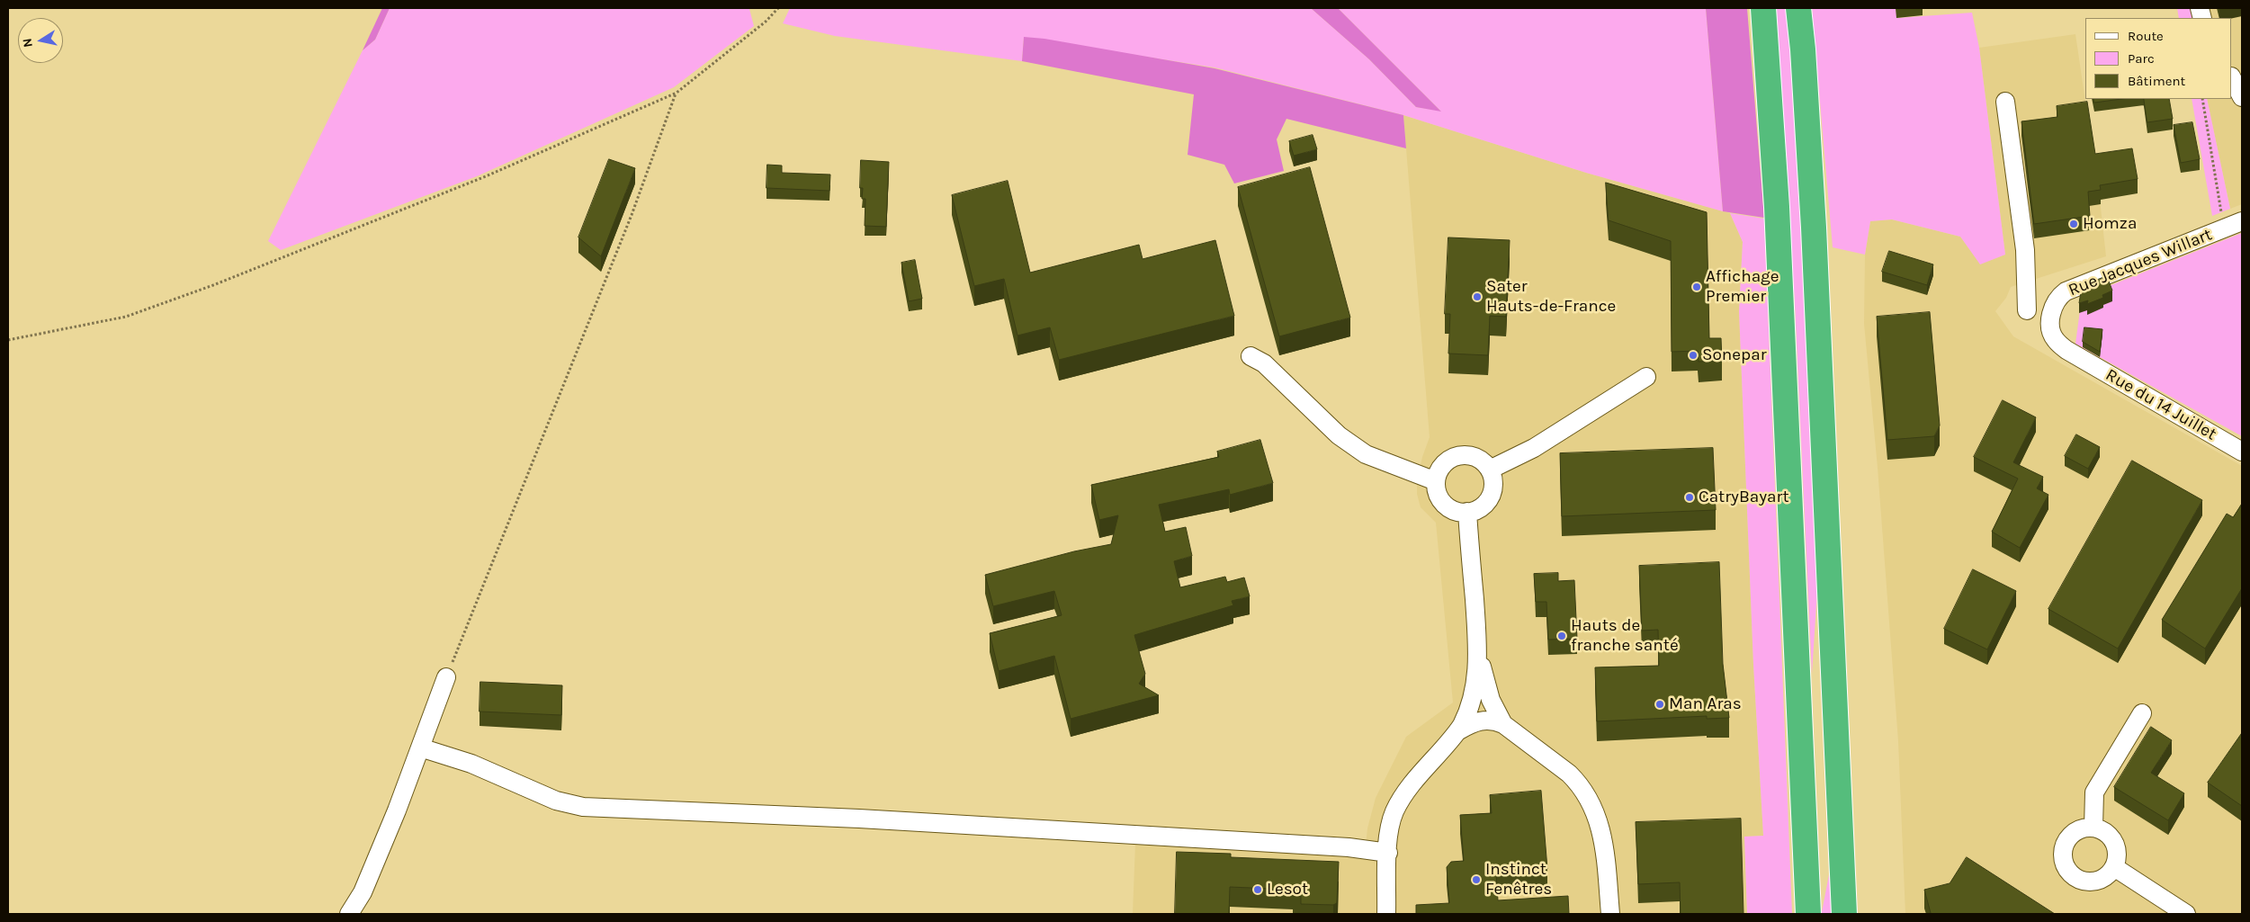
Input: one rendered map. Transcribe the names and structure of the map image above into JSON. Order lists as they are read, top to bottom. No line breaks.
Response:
{"streets":{"street":["Rue Jacques Willart","Rue du 14 Juillet"]},"crossings":[["Rue Jacques Willart","Rue du 14 Juillet"]],"places":["Homza","Affichage Premier","Sater Hauts-de-France","Sonepar","CatryBayart","Hauts de franche santé","Man Aras","Instinct Fenêtres","Lesot"],"legend":["Route","Parc","Bâtiment"],"north":"left"}
